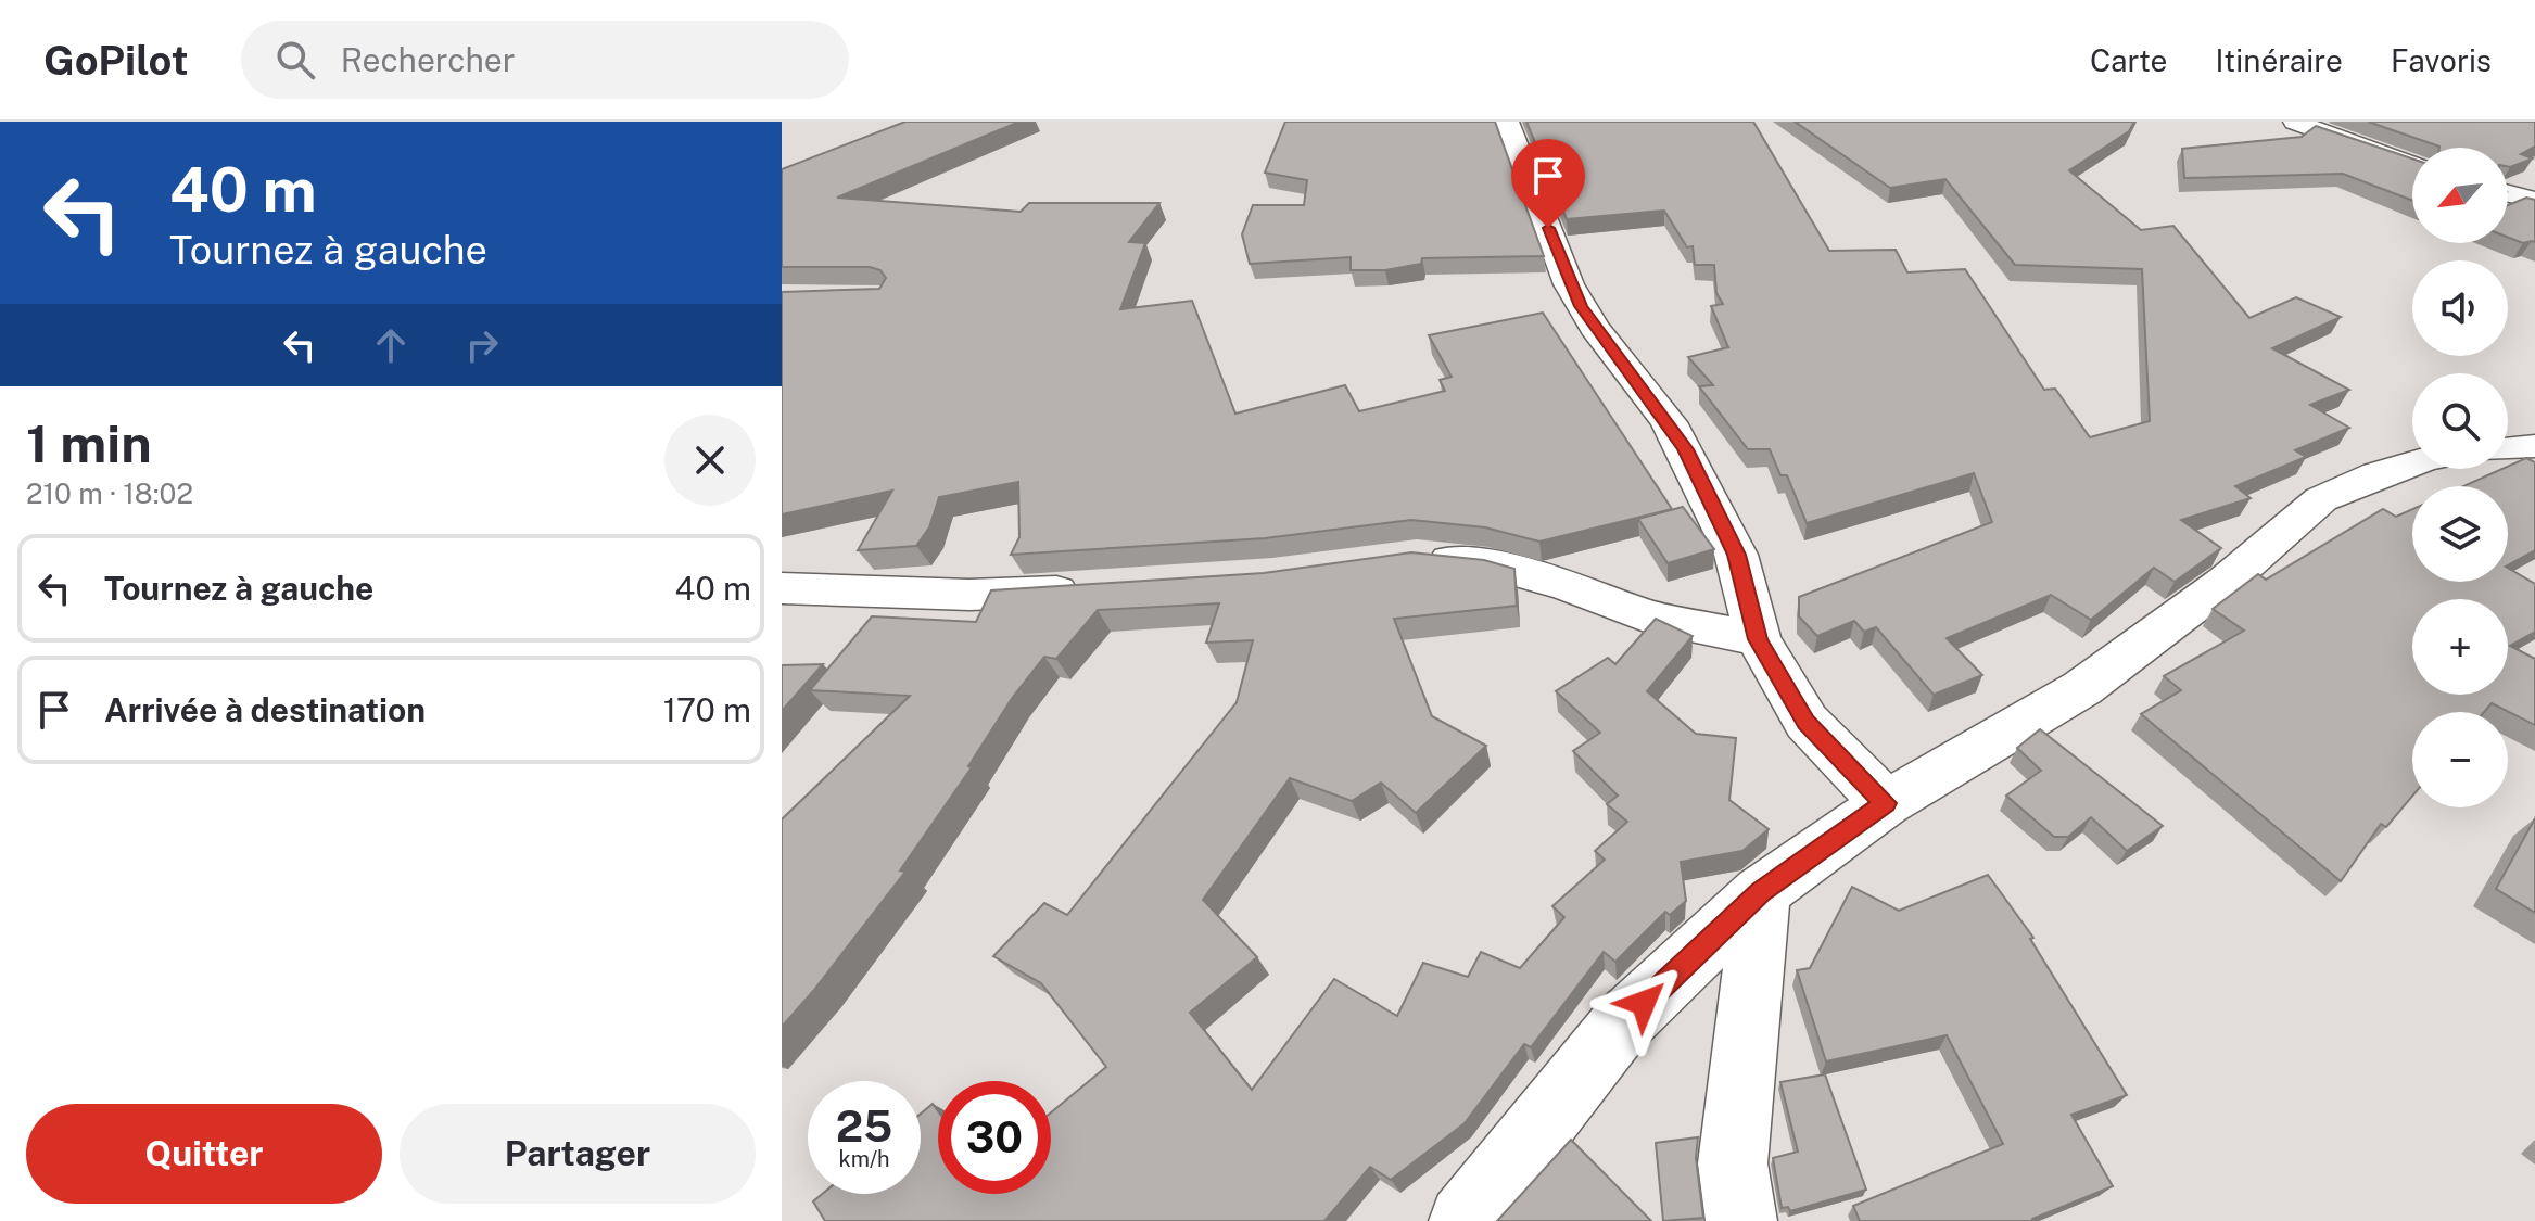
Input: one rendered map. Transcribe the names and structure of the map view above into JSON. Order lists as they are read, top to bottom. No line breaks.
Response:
{"north":"bottom left","page":{"header":"GoPilot","search":"Rechercher","nav":["Carte","Itinéraire","Favoris"],"turn":["40 m","Tournez à gauche"],"map_buttons":["+","−"],"heading":["1 min","210 m · 18:02"],"list":[{"name":"Tournez à gauche","value":"40 m"},{"name":"Arrivée à destination","value":"170 m"}],"speed":"25 km/h","limit":"30","buttons":["Quitter","Partager"]}}
